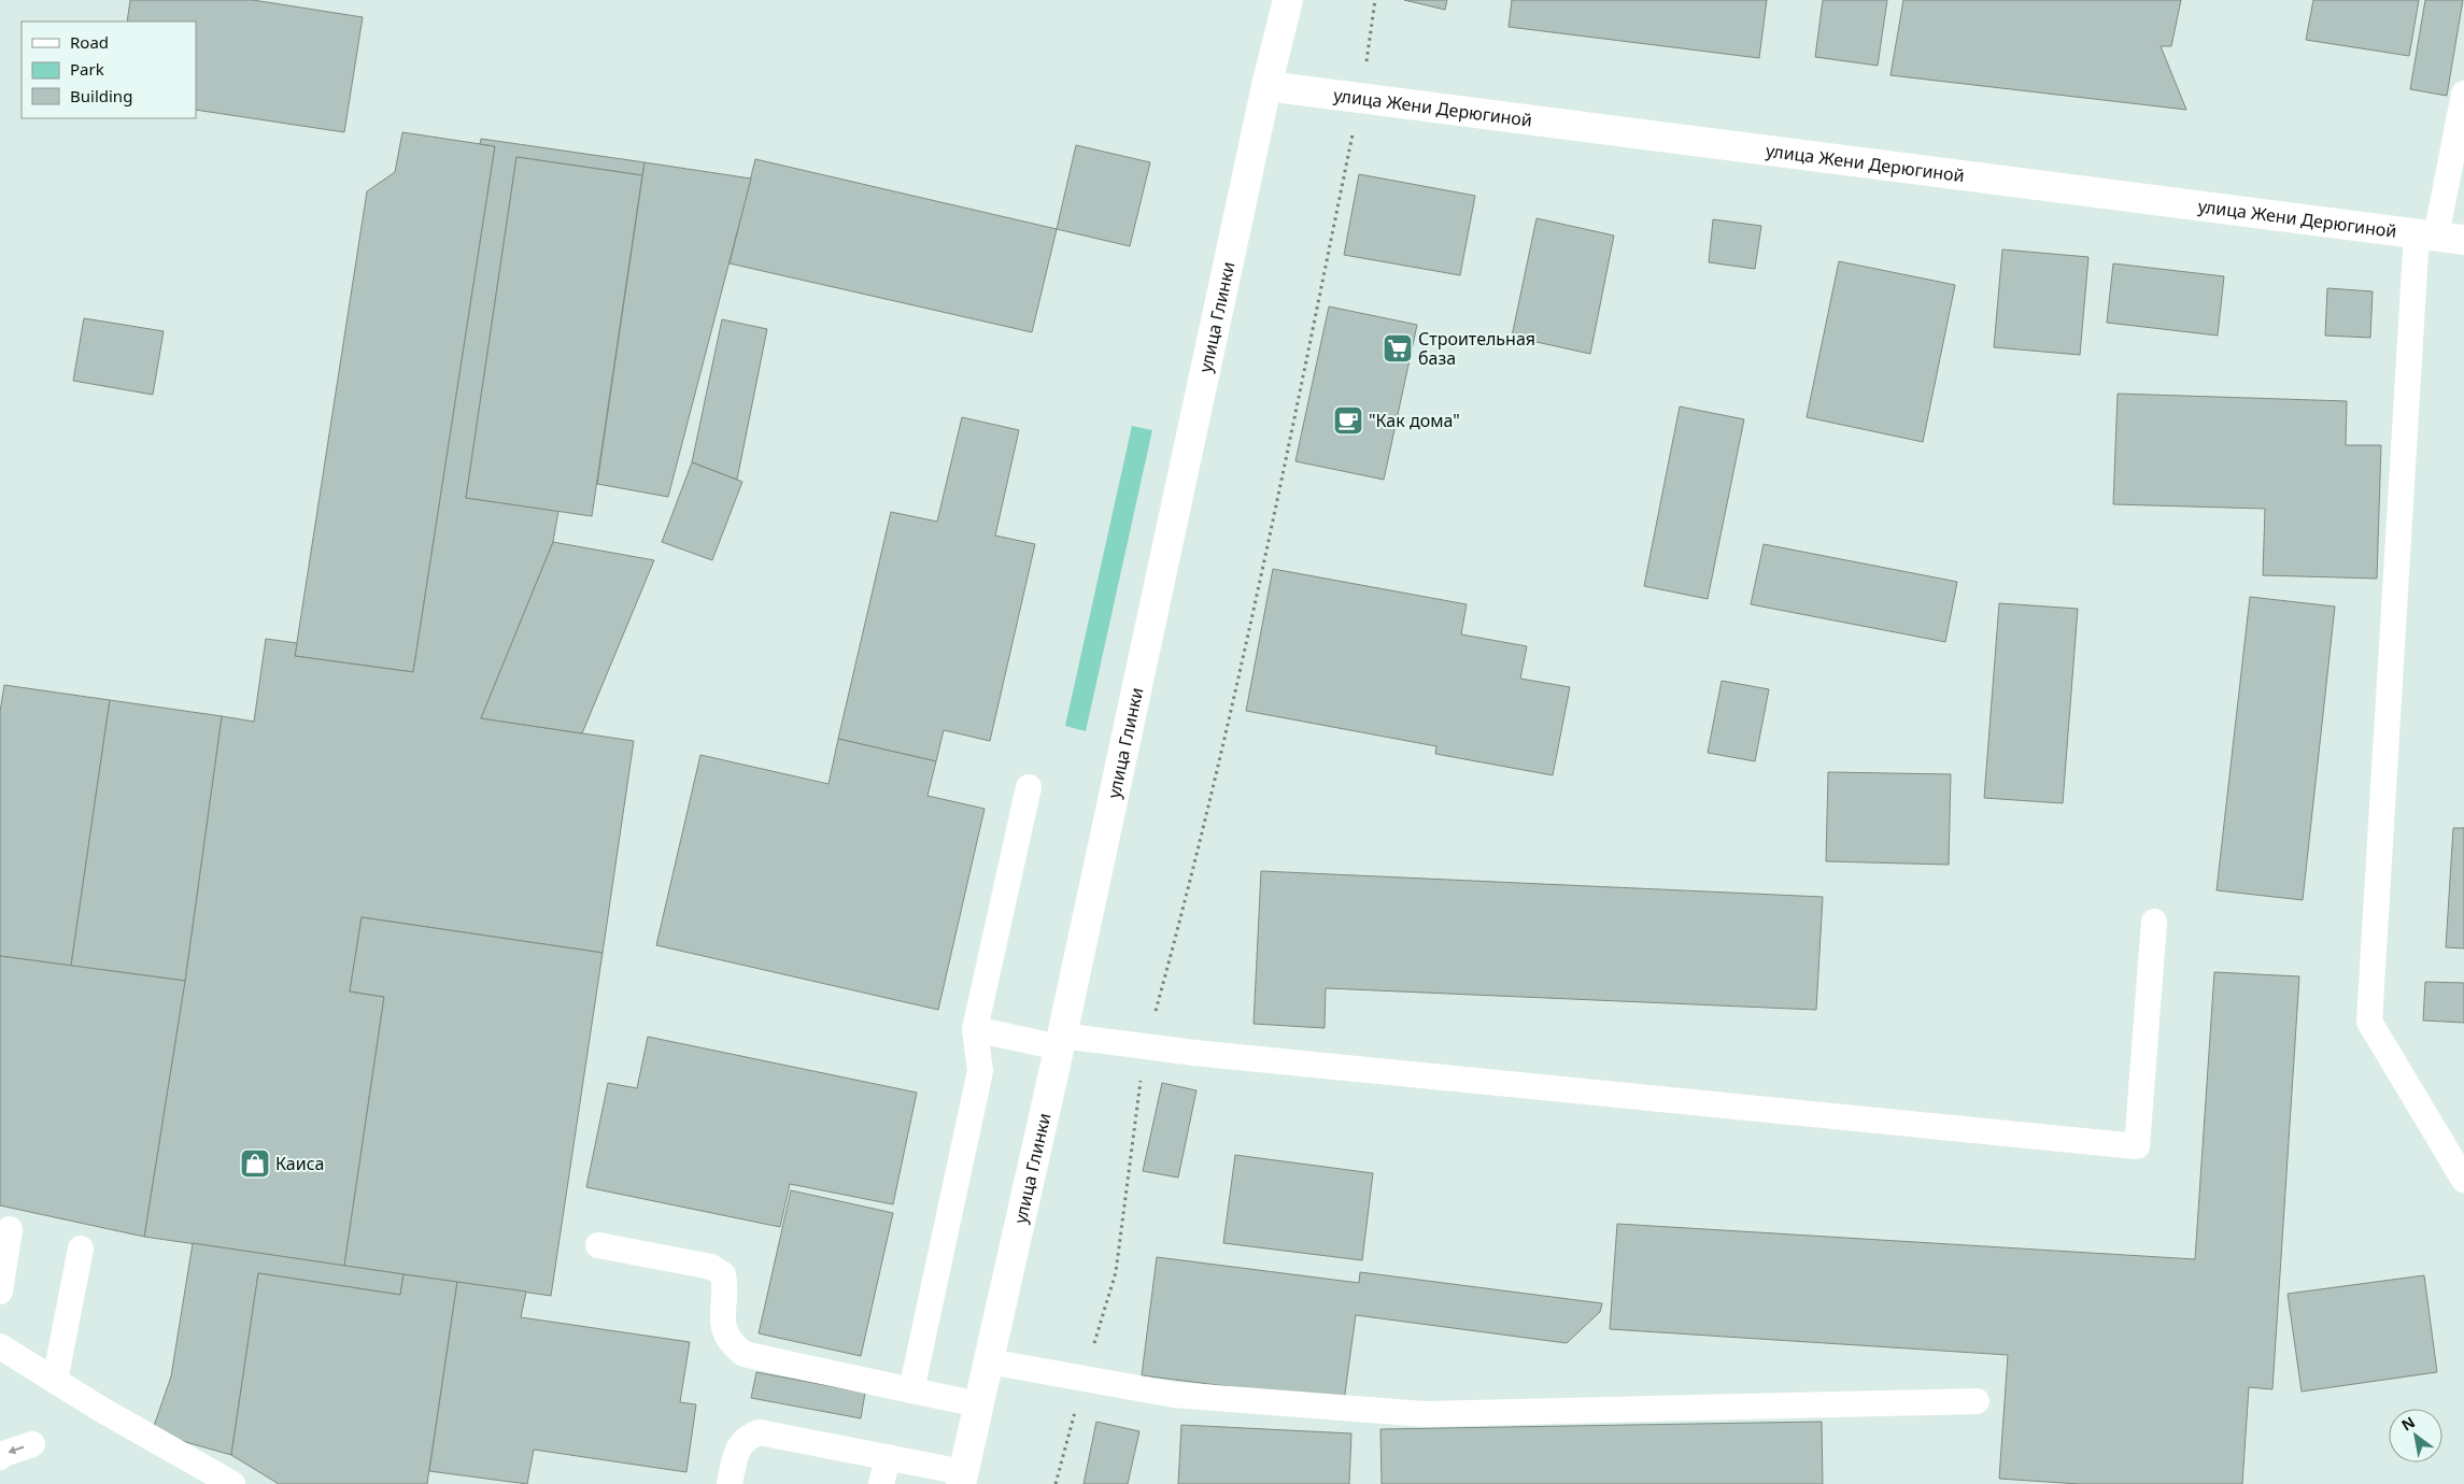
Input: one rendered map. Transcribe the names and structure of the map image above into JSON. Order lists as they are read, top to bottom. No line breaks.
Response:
{"streets":{"main road":["улица Жени Дерюгиной","улица Глинки"]},"crossings":[["улица Жени Дерюгиной","улица Глинки"]],"places":{"supermarket":["Строительная база"],"cafe":["\"Как дома\""],"shop":["Каиса"]},"legend":["Road","Park","Building"],"north":"top left"}
